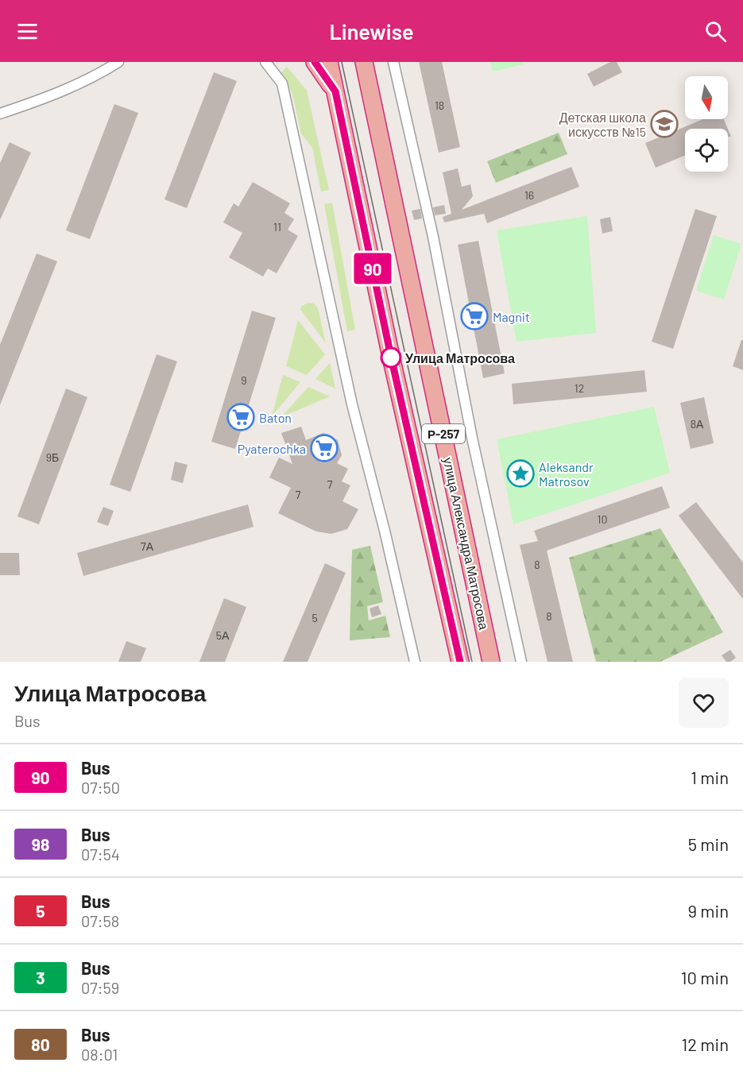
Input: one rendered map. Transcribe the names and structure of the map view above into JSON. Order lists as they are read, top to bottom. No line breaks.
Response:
{"streets":{"highway":["Р-257","улица Александра Матросова"]},"places":{"school or university":["Детская школа искусств №15"],"supermarket":["Magnit","Baton","Pyaterochka"],"other":["Улица Матросова"],"place":["Aleksandr Matrosov"]},"lines":["bus line 90"],"house_numbers":["18","16","11","9","12","8А","9Б","7","7","10","7А","8","8","5","5А"],"north":"bottom","page":{"header":"Linewise","on_map":"90","heading":["Улица Матросова","Bus"],"list":[{"mark":"90","name":"Bus","note":"07:50","value":"1 min"},{"mark":"98","name":"Bus","note":"07:54","value":"5 min"},{"mark":"5","name":"Bus","note":"07:58","value":"9 min"},{"mark":"3","name":"Bus","note":"07:59","value":"10 min"},{"mark":"80","name":"Bus","note":"08:01","value":"12 min"}]}}
